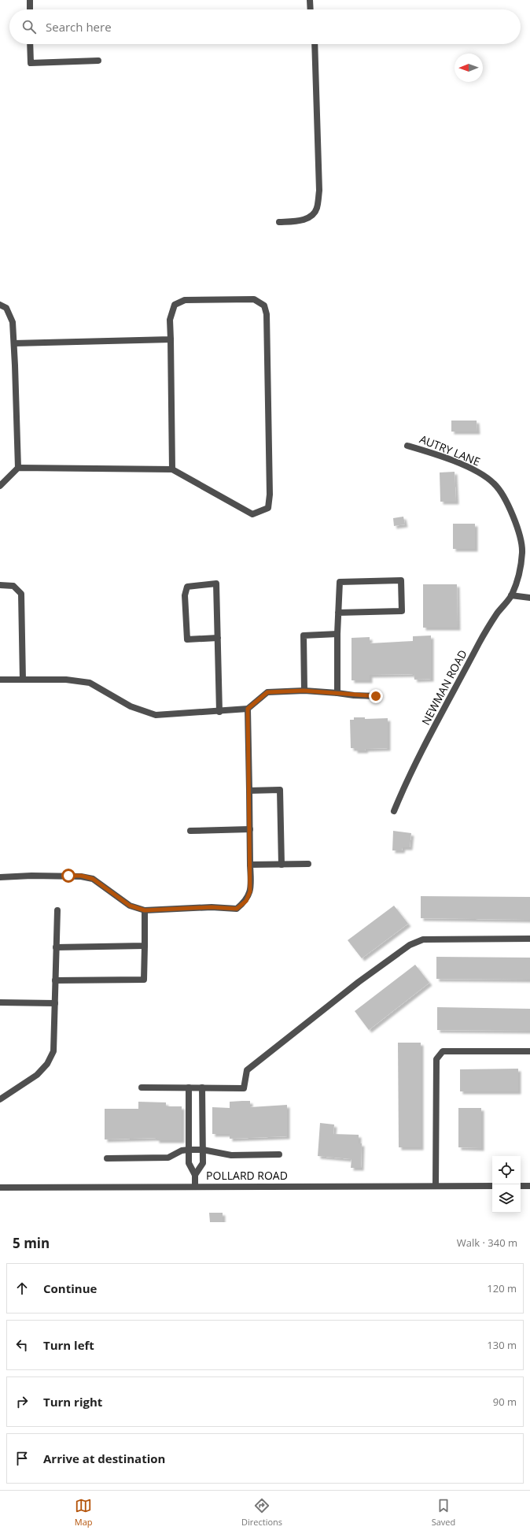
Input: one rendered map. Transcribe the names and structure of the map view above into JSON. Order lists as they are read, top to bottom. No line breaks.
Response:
{"streets":{"street":["AUTRY LANE","NEWMAN ROAD","POLLARD ROAD"]},"crossings":[["AUTRY LANE","NEWMAN ROAD"]],"north":"left","page":{"search":"Search here","heading":["5 min","Walk · 340 m"],"list":[["Continue","120 m"],["Turn left","130 m"],["Turn right","90 m"],"Arrive at destination"],"nav":["Map","Directions","Saved"]}}
